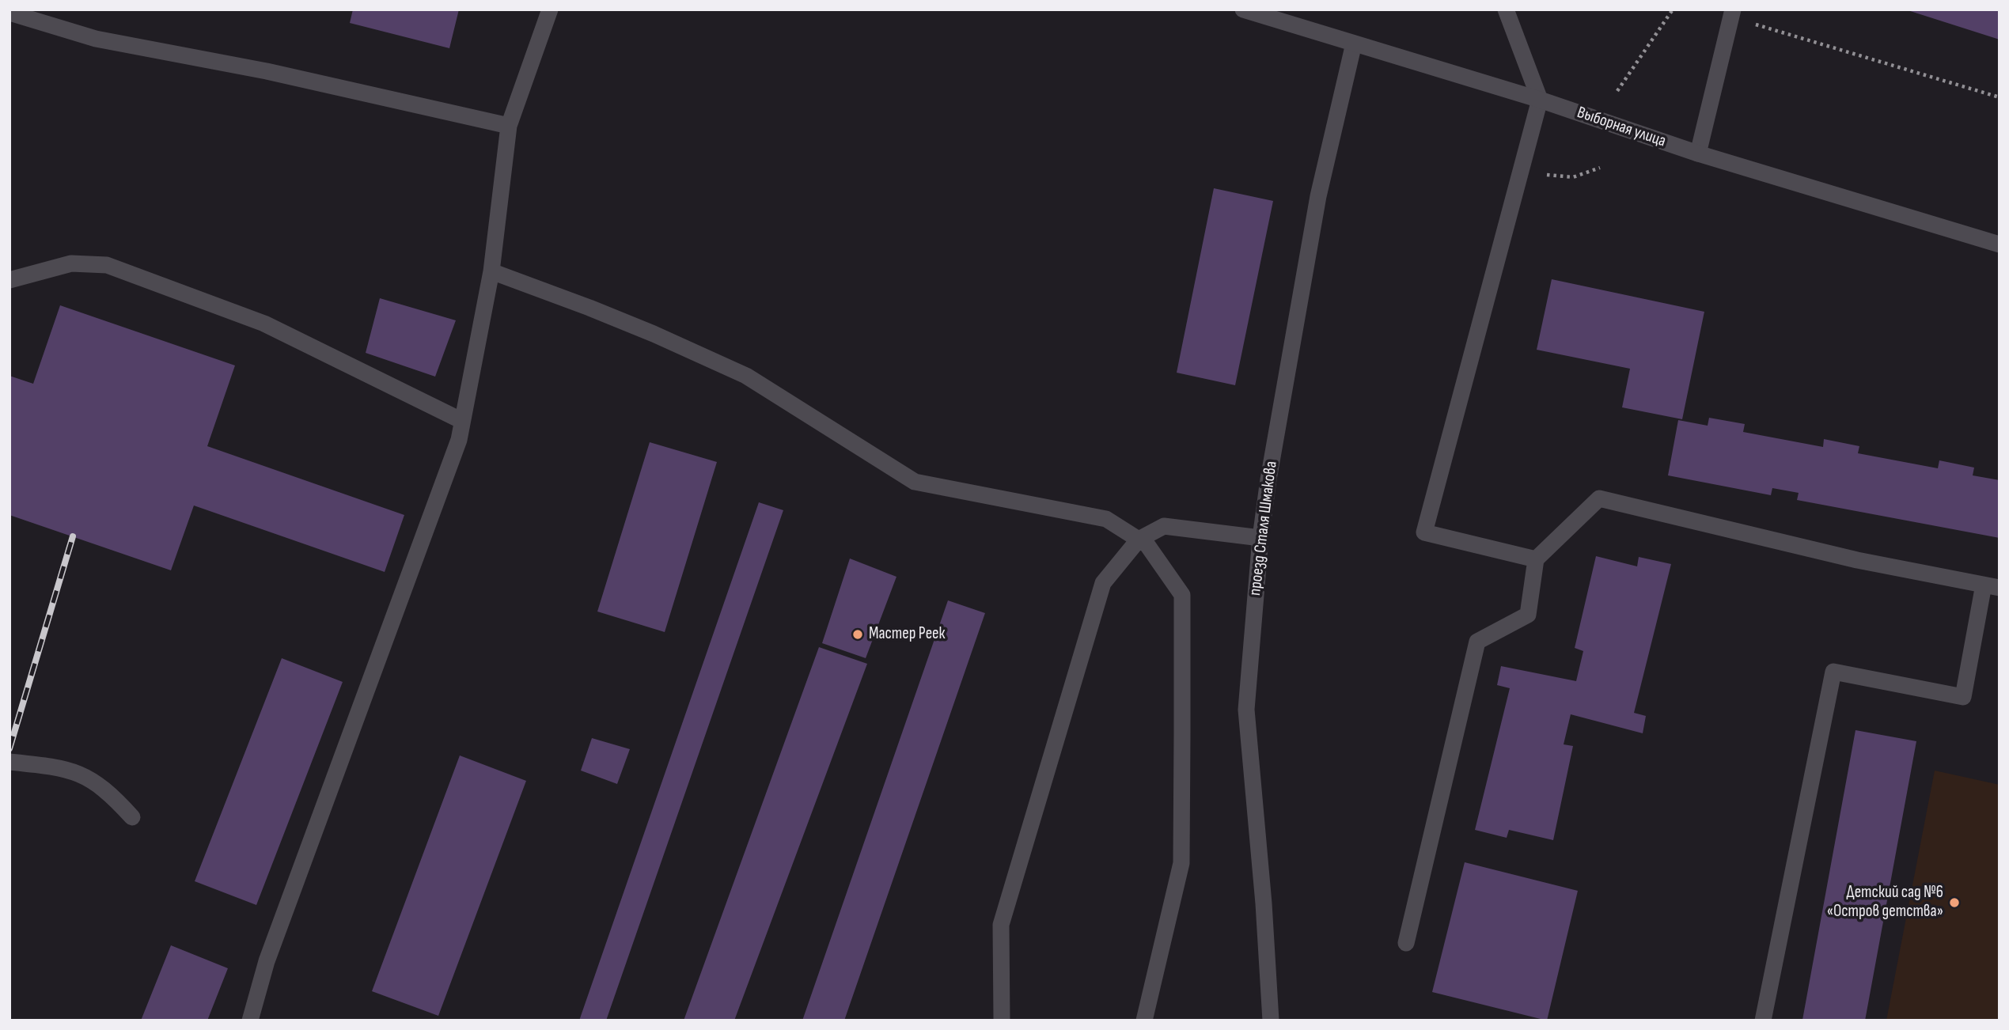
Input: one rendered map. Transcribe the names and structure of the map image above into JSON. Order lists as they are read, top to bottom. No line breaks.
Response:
{"streets":{"street":["Выборная улица","проезд Сталя Шмакова"]},"crossings":[["Выборная улица","проезд Сталя Шмакова"]],"places":["Мастер Реек","Детский сад №6 «Остров детства»"]}
